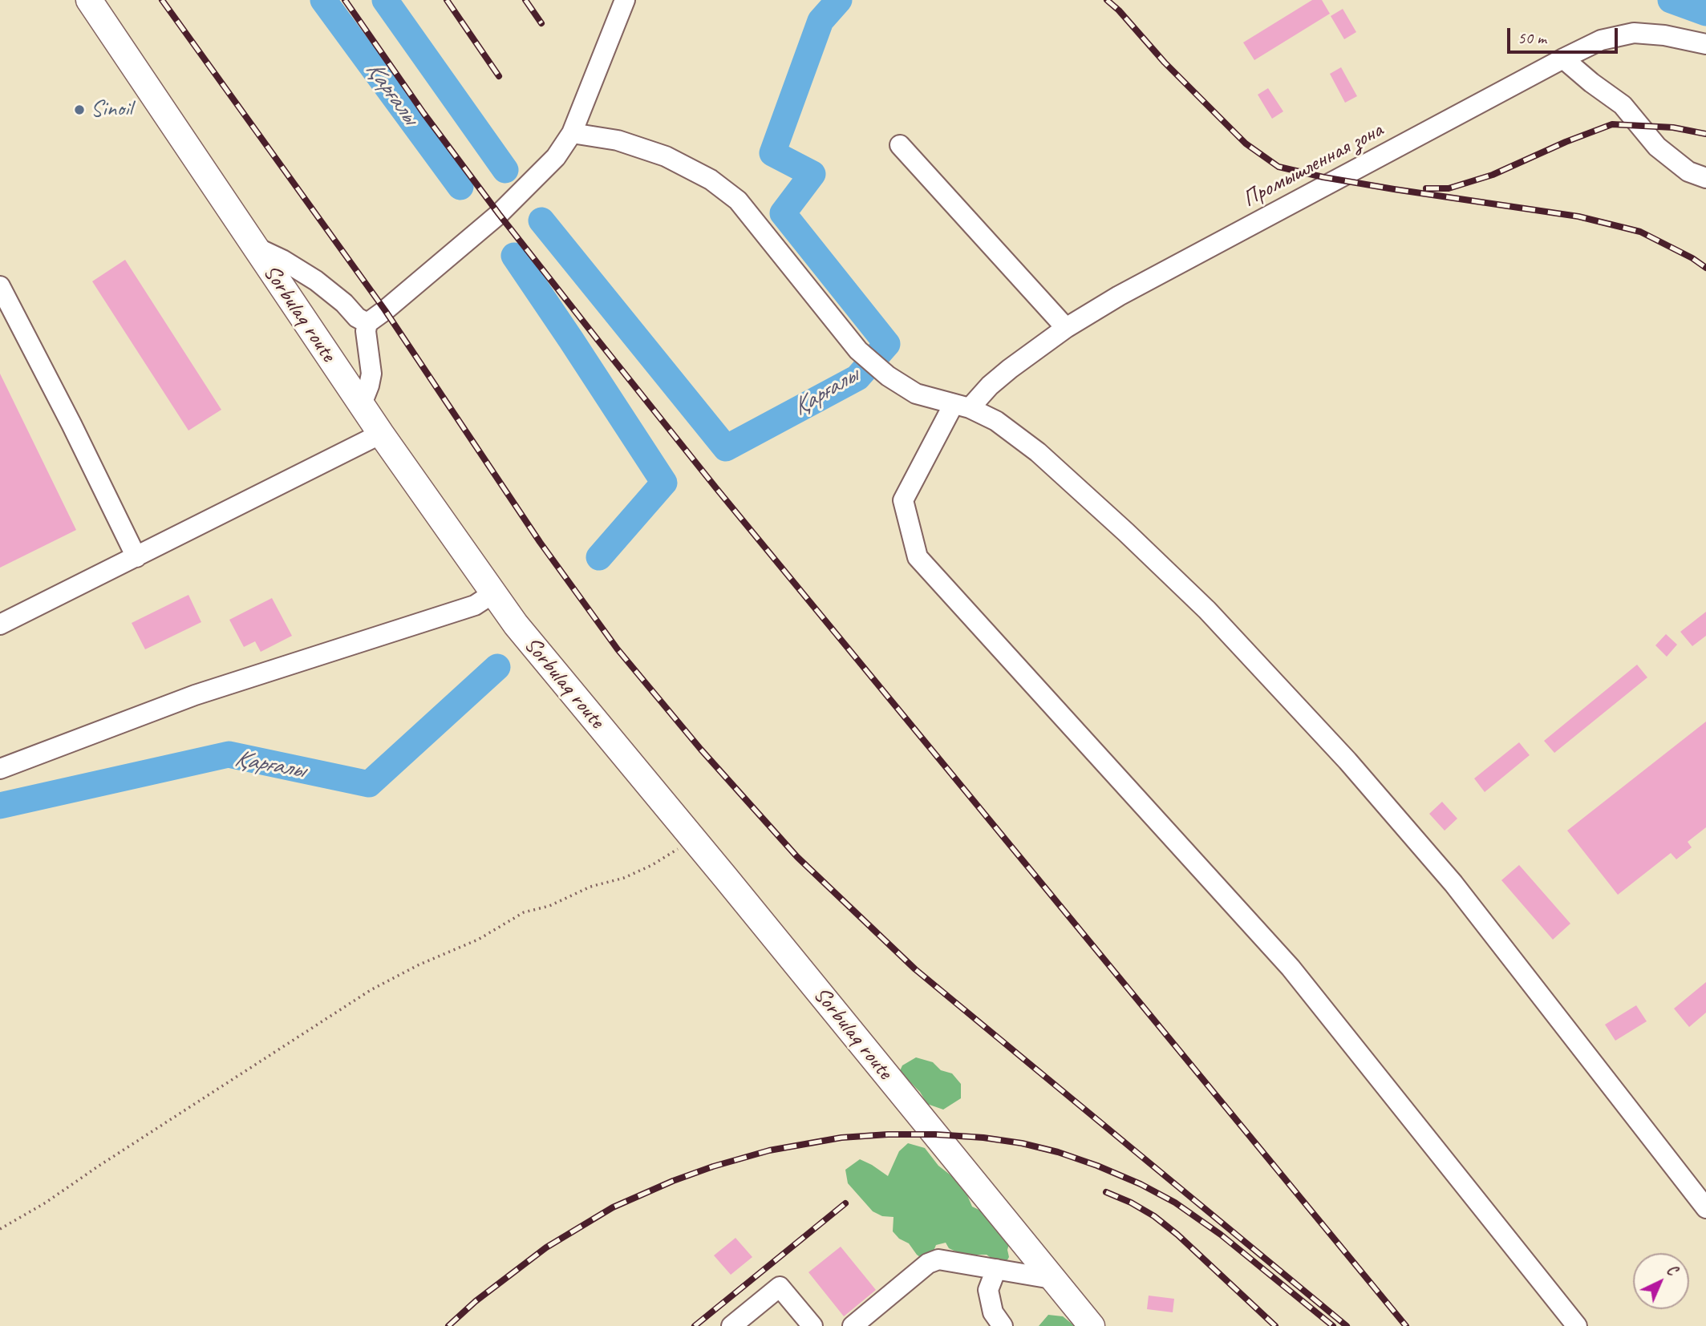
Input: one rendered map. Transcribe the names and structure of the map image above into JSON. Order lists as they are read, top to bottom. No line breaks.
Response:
{"streets":{"main road":["Sorbulaq route"],"street":["Промышленная зона"]},"water":["Қарғалы"],"places":["Sinoil"],"scale_bar":"50 m","north":"top right"}
